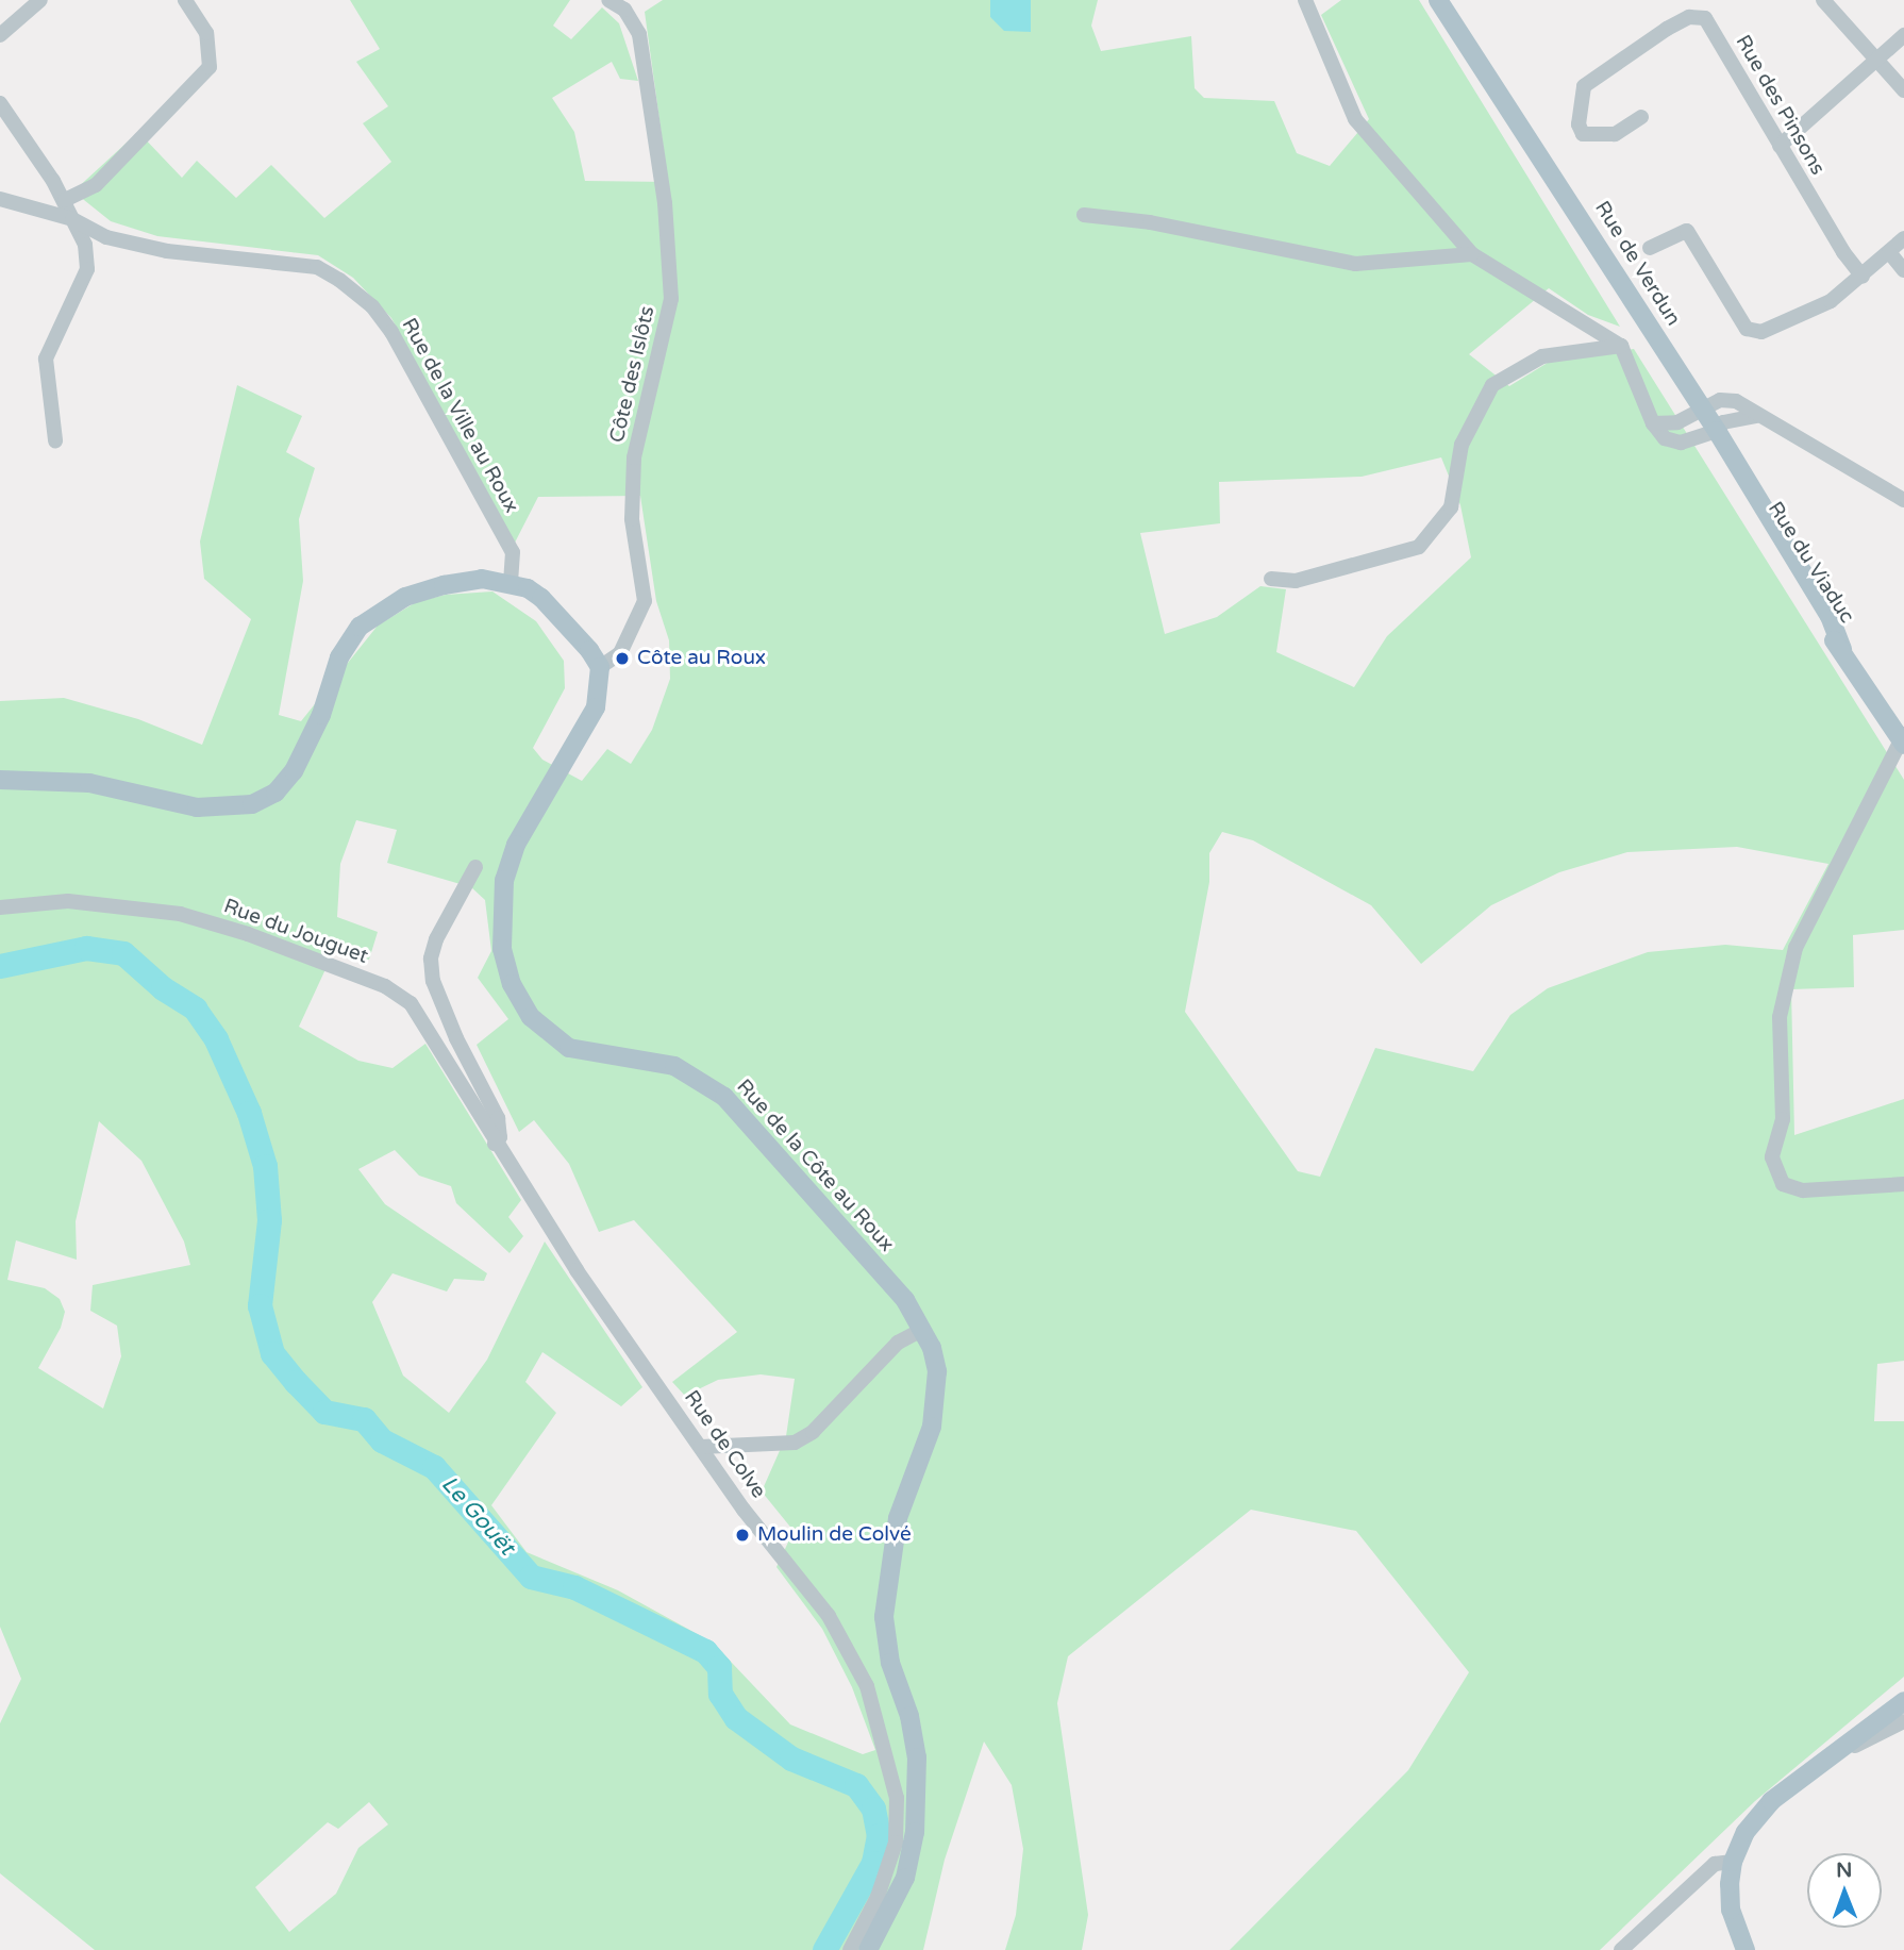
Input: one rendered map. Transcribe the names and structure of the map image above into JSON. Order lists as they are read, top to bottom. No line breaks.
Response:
{"streets":{"main road":["Rue de Verdun","Rue du Viaduc","Rue de la Côte au Roux"],"street":["Rue des Pinsons","Côte des Islôts","Rue de la Ville au Roux","Rue du Jouguet","Rue de Colve"]},"crossings":[["Rue de Verdun","Rue du Viaduc"],["Côte des Islôts","Rue de la Côte au Roux"],["Rue du Jouguet","Rue de Colve"]],"water":["Le Gouët"],"places":["Côte au Roux","Moulin de Colvé"],"north":"top"}
